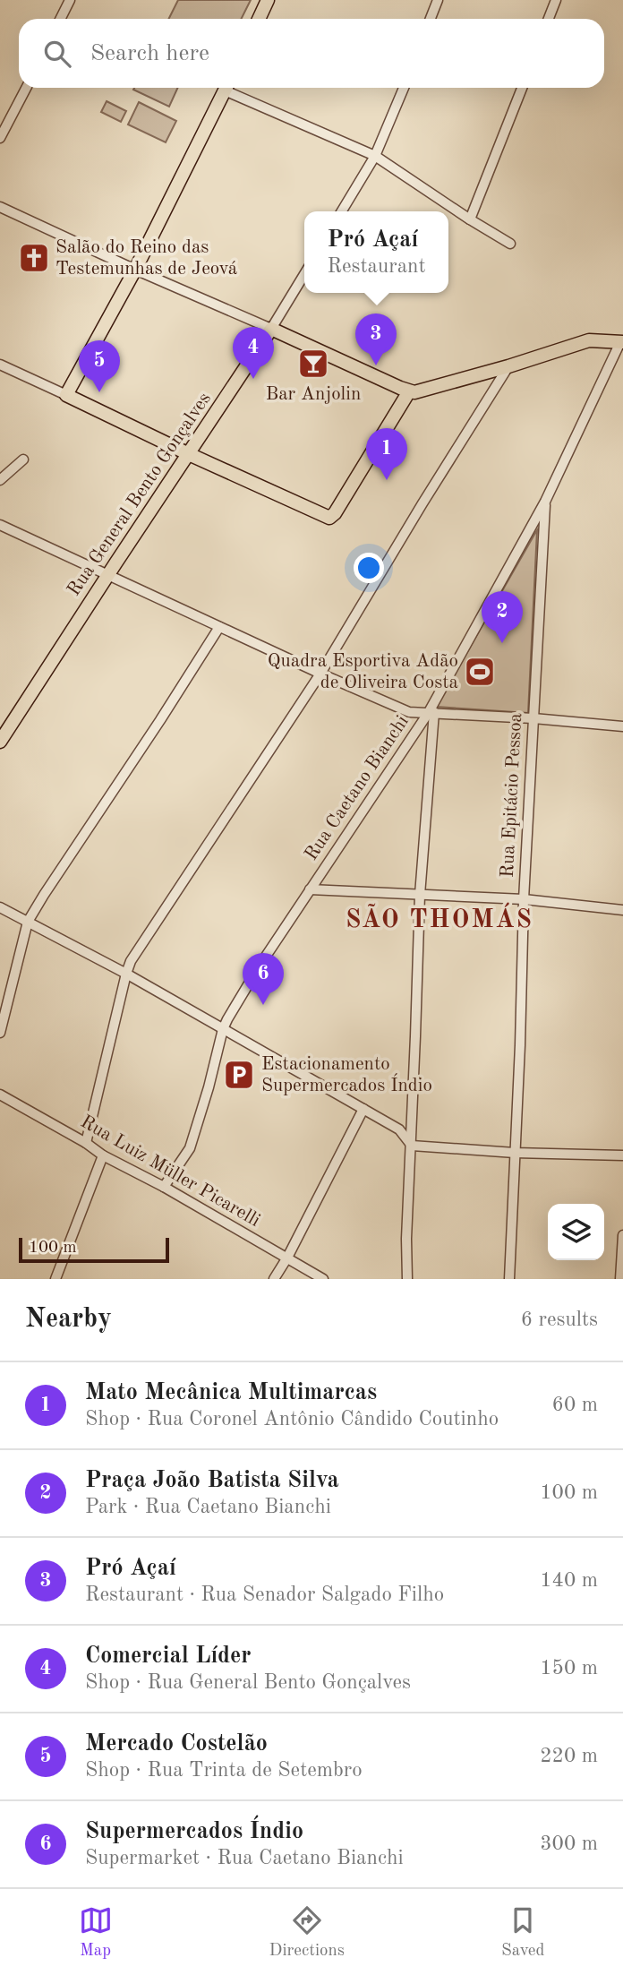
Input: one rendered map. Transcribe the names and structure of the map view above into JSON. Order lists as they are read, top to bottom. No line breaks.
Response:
{"streets":{"main road":["Rua General Bento Gonçalves"],"street":["Rua Caetano Bianchi","Rua Epitácio Pessoa","Rua Luiz Müller Picarelli"]},"crossings":[["Rua Caetano Bianchi","Rua Epitácio Pessoa"],["Rua Caetano Bianchi","Rua Luiz Müller Picarelli"]],"districts":["SÃO THOMÁS"],"places":{"church":["Salão do Reino das Testemunhas de Jeová"],"bar":["Bar Anjolin"],"sports":["Quadra Esportiva Adão de Oliveira Costa"],"parking":["Estacionamento Supermercados Índio"]},"scale_bar":"100 m","page":{"search":"Search here","popup":["Pró Açaí","Restaurant"],"pins":["3","4","5","1","2","6"],"scale":"100 m","heading":["Nearby","6 results"],"list":[{"mark":"1","name":"Mato Mecânica Multimarcas","note":"Shop · Rua Coronel Antônio Cândido Coutinho","value":"60 m"},{"mark":"2","name":"Praça João Batista Silva","note":"Park · Rua Caetano Bianchi","value":"100 m"},{"mark":"3","name":"Pró Açaí","note":"Restaurant · Rua Senador Salgado Filho","value":"140 m"},{"mark":"4","name":"Comercial Líder","note":"Shop · Rua General Bento Gonçalves","value":"150 m"},{"mark":"5","name":"Mercado Costelão","note":"Shop · Rua Trinta de Setembro","value":"220 m"},{"mark":"6","name":"Supermercados Índio","note":"Supermarket · Rua Caetano Bianchi","value":"300 m"}],"nav":["Map","Directions","Saved"]}}
